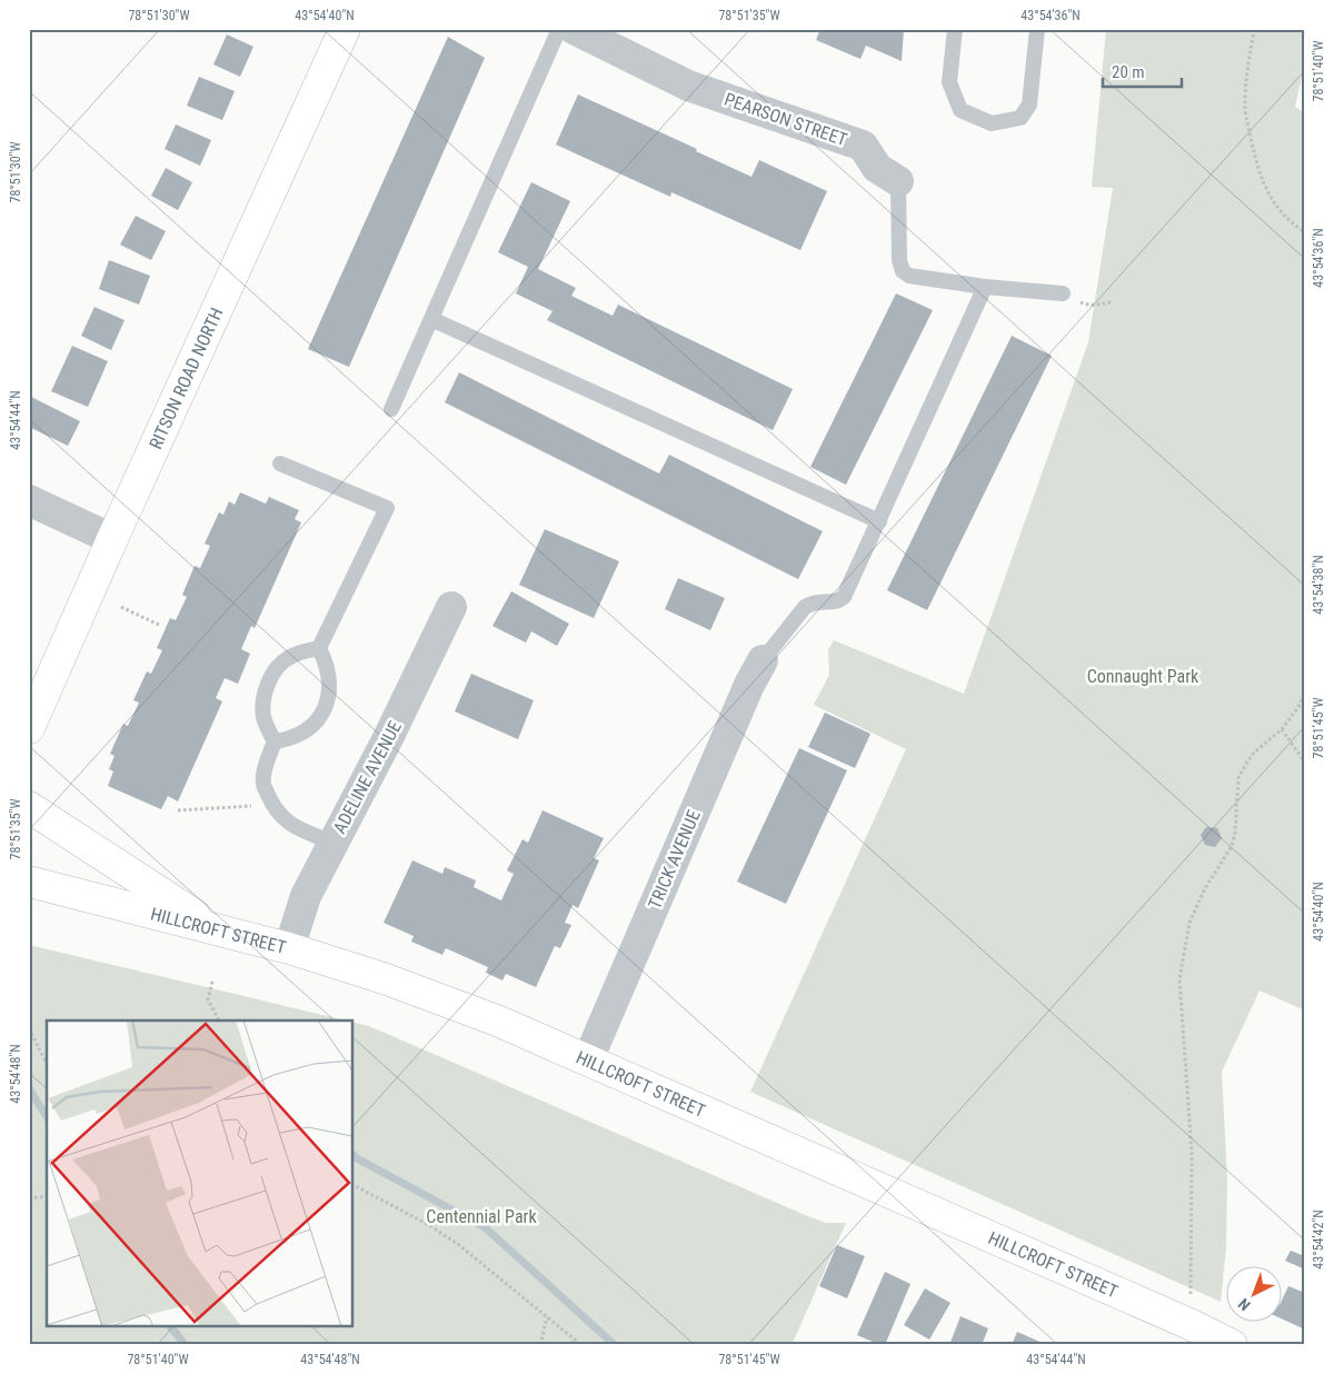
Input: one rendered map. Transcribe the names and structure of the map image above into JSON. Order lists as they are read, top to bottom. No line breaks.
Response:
{"streets":{"street":["PEARSON STREET","RITSON ROAD NORTH","ADELINE AVENUE","TRICK AVENUE","HILLCROFT STREET"]},"crossings":[["ADELINE AVENUE","HILLCROFT STREET"],["TRICK AVENUE","HILLCROFT STREET"]],"parks":["Connaught Park","Centennial Park"],"scale_bar":"20 m","north":"bottom left","coordinates":["78°51'30\"W","43°54'40\"N","78°51'35\"W","43°54'36\"N","78°51'40\"W","43°54'44\"N","43°54'38\"N","78°51'45\"W","43°54'48\"N","43°54'42\"N"]}
